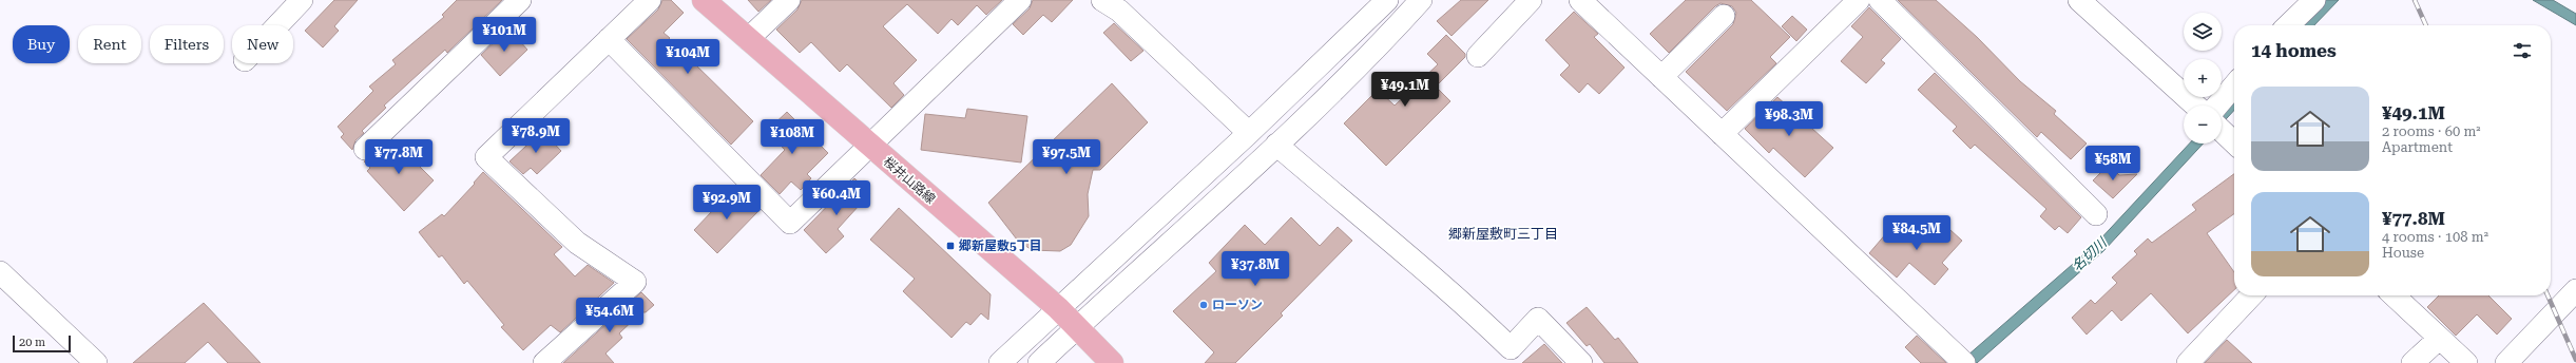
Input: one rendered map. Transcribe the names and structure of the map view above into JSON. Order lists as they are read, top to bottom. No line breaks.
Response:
{"streets":{"main road":["桜井山路線"]},"districts":["郷新屋敷町三丁目"],"water":["名切川"],"places":{"transit":["郷新屋敷5丁目"],"other":["ローソン"]},"scale_bar":"20 m","page":{"map_buttons":["+","−"],"price":["¥101M","¥104M","¥49.1M","¥98.3M","¥78.9M","¥108M","¥77.8M","¥97.5M","¥58M","¥60.4M","¥92.9M","¥84.5M","¥37.8M","¥54.6M"],"chip":["Buy","Rent","Filters","New"],"heading":"14 homes","list":[{"name":"¥49.1M","note":"2 rooms · 60 m² · Apartment"},{"name":"¥77.8M","note":"4 rooms · 108 m² · House"}],"scale":"20 m"}}
